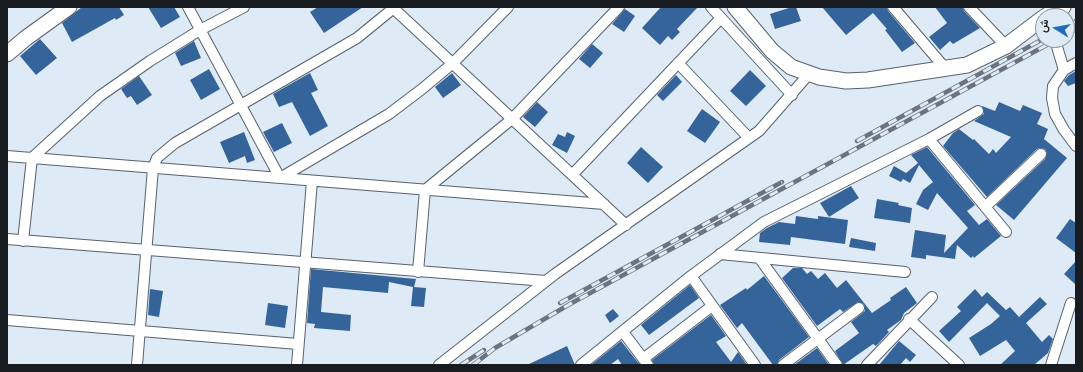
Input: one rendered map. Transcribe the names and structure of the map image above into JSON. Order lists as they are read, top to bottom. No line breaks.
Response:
{"north":"left"}
